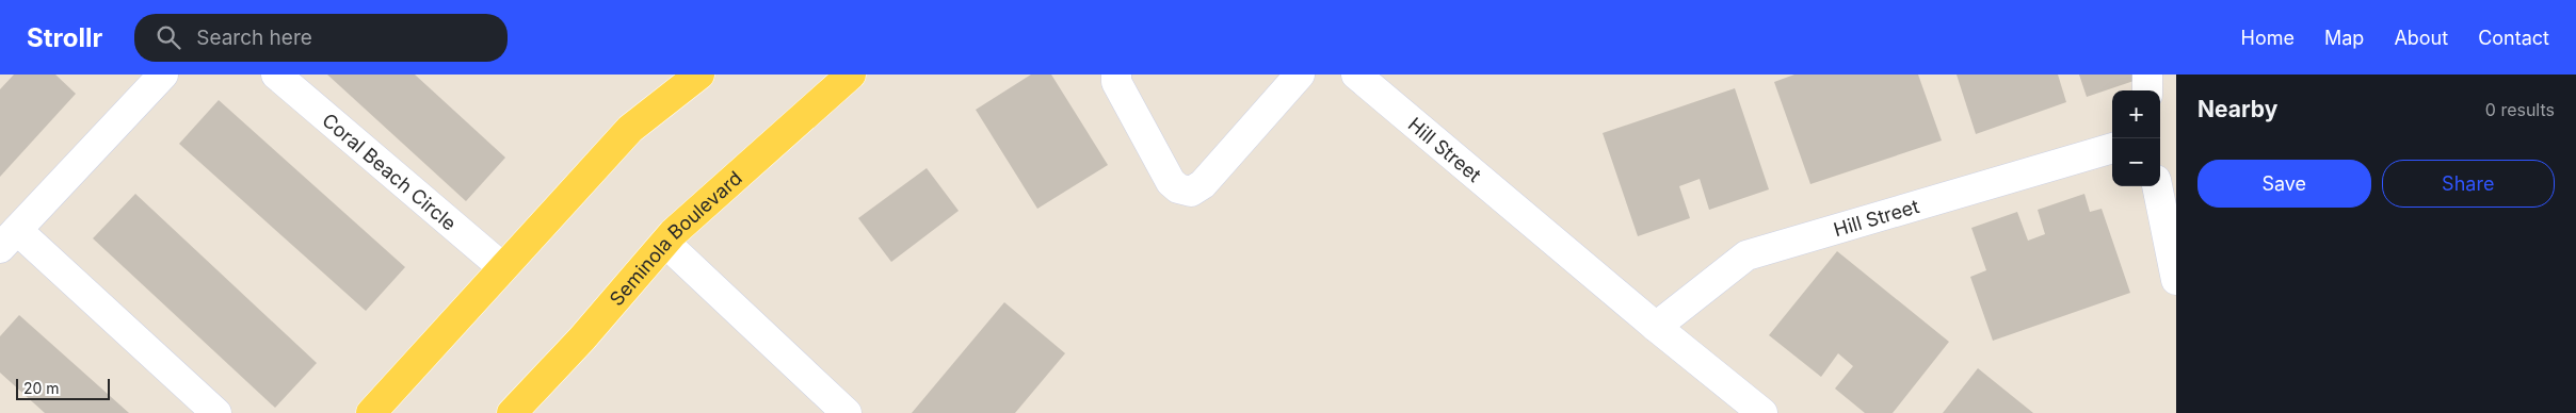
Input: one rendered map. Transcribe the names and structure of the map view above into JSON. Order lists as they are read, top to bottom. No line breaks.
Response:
{"streets":{"main road":["Seminola Boulevard"],"street":["Hill Street","Coral Beach Circle"]},"scale_bar":"20 m","page":{"header":"Strollr","search":"Search here","nav":["Home","Map","About","Contact"],"heading":["Nearby","0 results"],"map_buttons":["+","−"],"buttons":["Save","Share"],"scale":"20 m"}}
